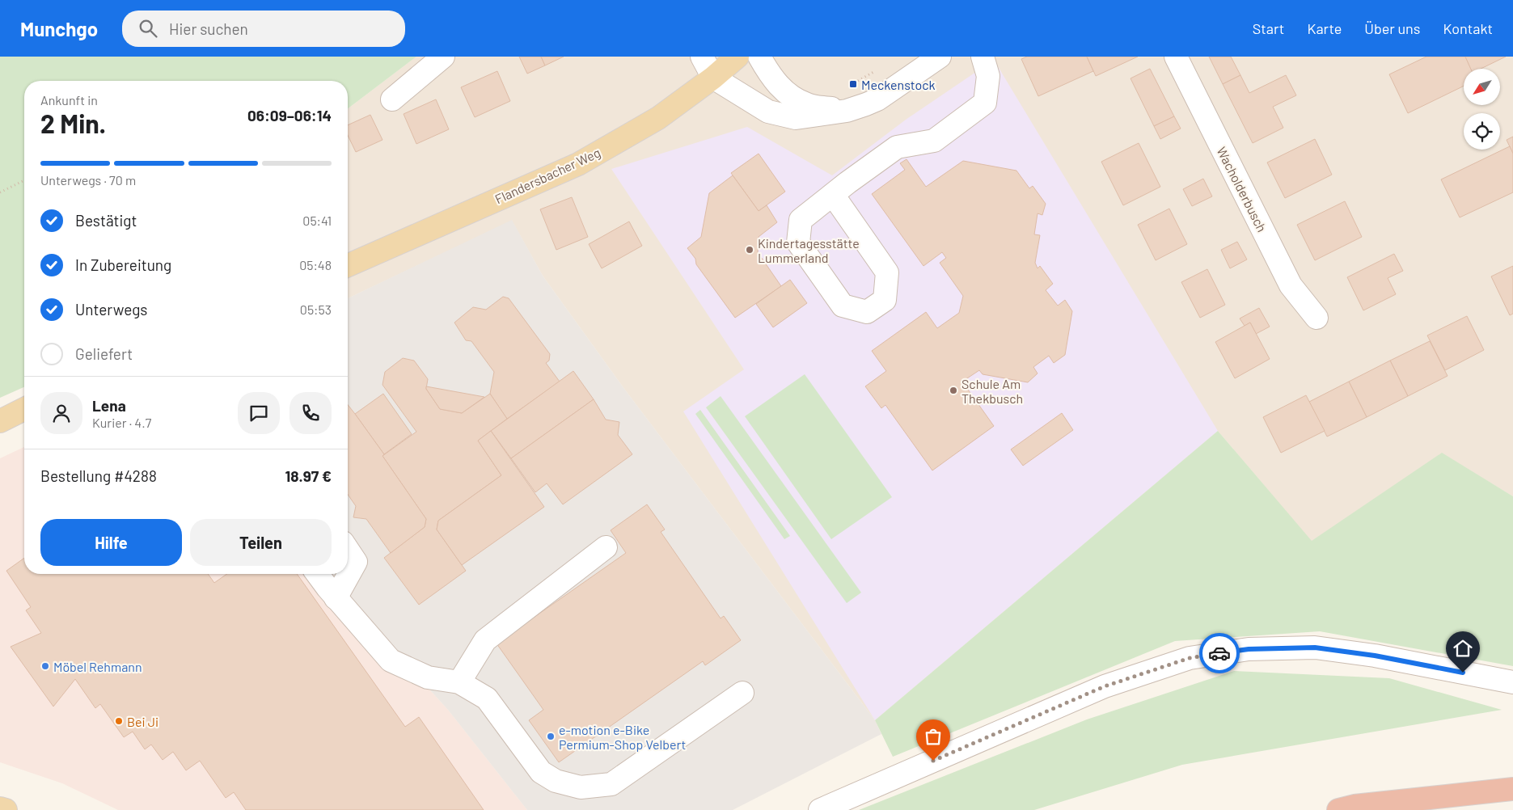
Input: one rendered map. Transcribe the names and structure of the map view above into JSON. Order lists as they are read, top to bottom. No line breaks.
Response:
{"streets":{"main road":["Flandersbacher Weg"],"street":["Wacholderbusch"]},"places":{"transit":["Meckenstock"],"other":["Kindertagesstätte Lummerland","Schule Am Thekbusch","Möbel Rehmann","Bei Ji","e-motion e-Bike Permium-Shop Velbert"]},"north":"bottom left","page":{"header":"Munchgo","search":"Hier suchen","nav":["Start","Karte","Über uns","Kontakt"],"heading":["2 Min.","Ankunft in","06:09–06:14"],"panel":["Lena","Kurier · 4.7","Bestellung #4288","18.97 €"],"bar":"Unterwegs · 70 m","list":[["Bestätigt","05:41"],["In Zubereitung","05:48"],["Unterwegs","05:53"],"Geliefert"],"buttons":["Hilfe","Teilen"]}}
